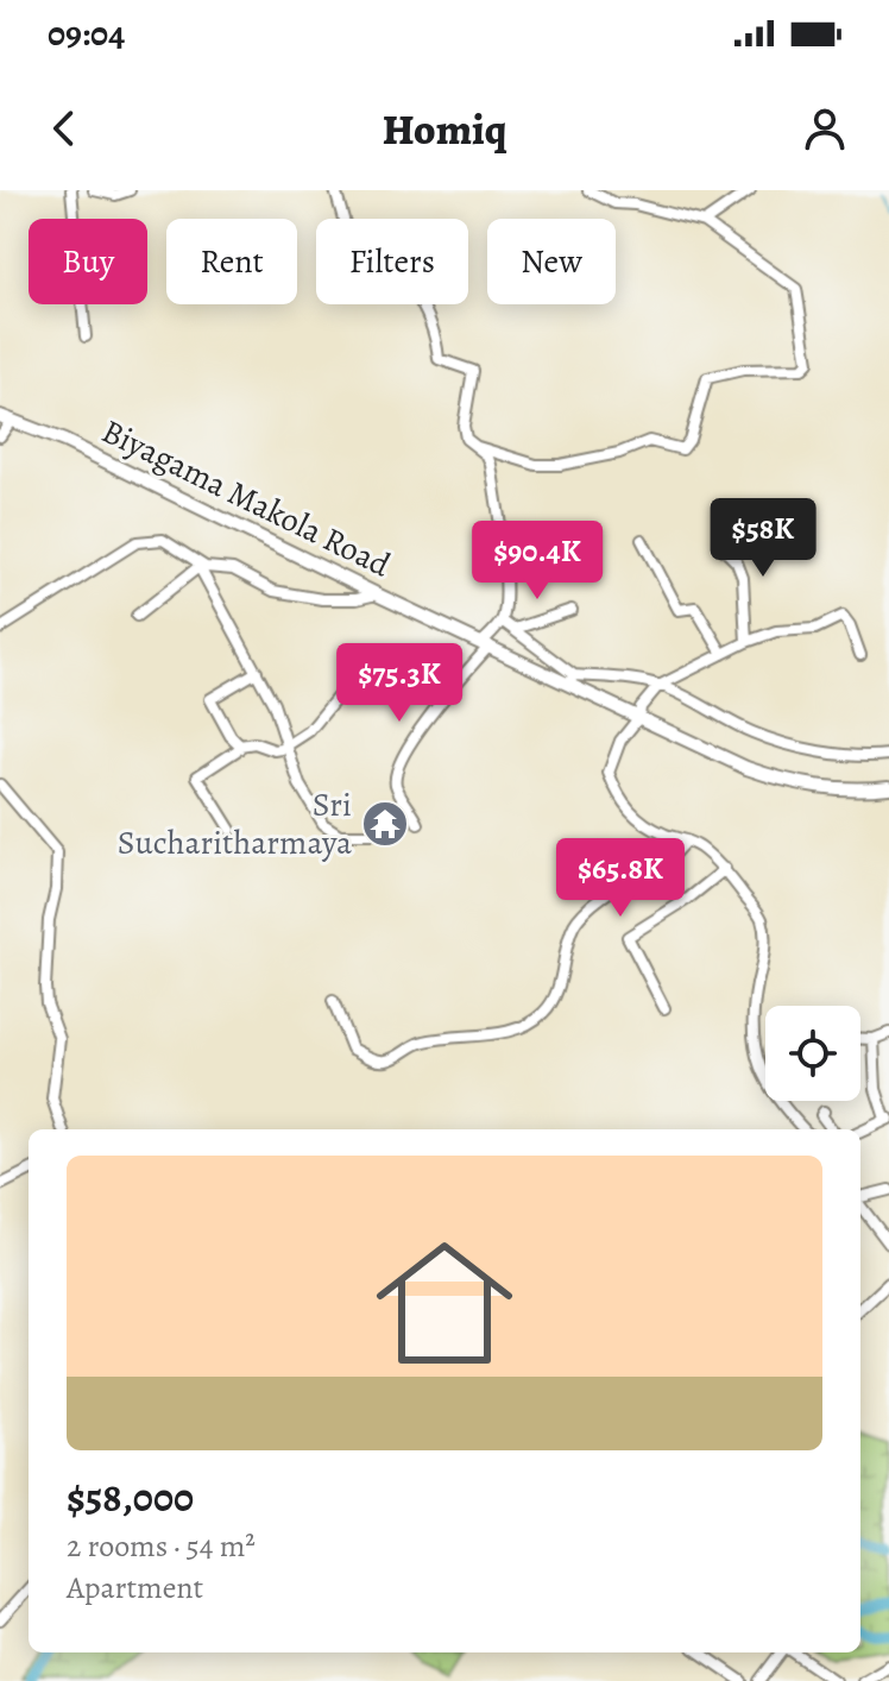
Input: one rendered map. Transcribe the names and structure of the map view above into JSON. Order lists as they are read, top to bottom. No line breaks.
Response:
{"streets":{"main road":["Biyagama Makola Road"]},"places":{"temple":["Sri Sucharitharmaya"]},"page":{"status":"09:04","header":"Homiq","chip":["Buy","Rent","Filters","New"],"price":["$58K","$90.4K","$75.3K","$65.8K"],"list":[{"name":"$58,000","note":"2 rooms · 54 m² · Apartment"}]}}
